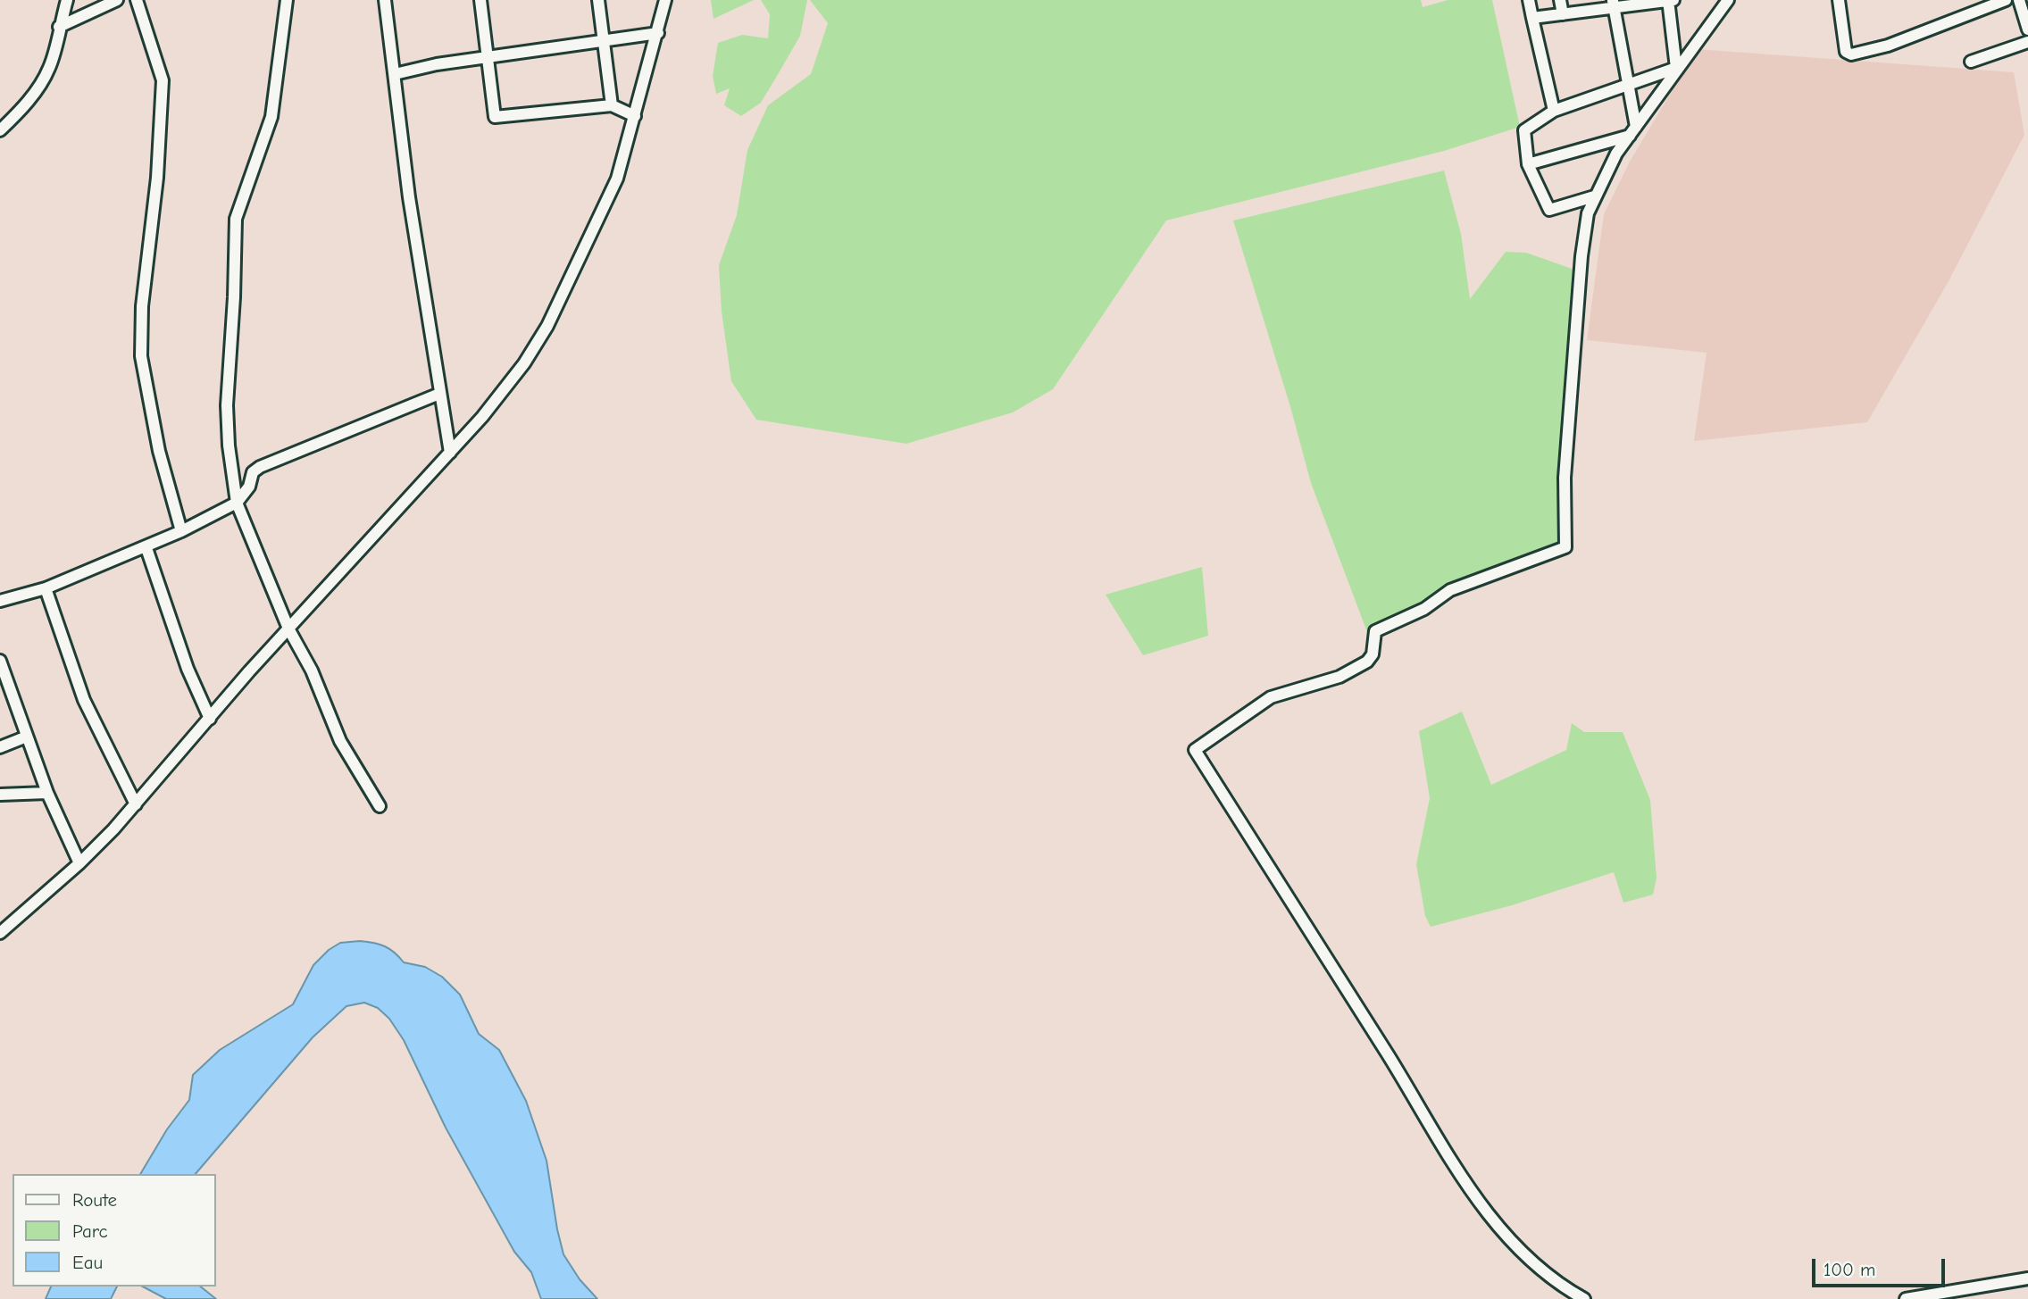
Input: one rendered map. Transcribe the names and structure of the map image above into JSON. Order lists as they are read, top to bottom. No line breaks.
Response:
{"legend":["Route","Parc","Eau"],"scale_bar":"100 m"}
